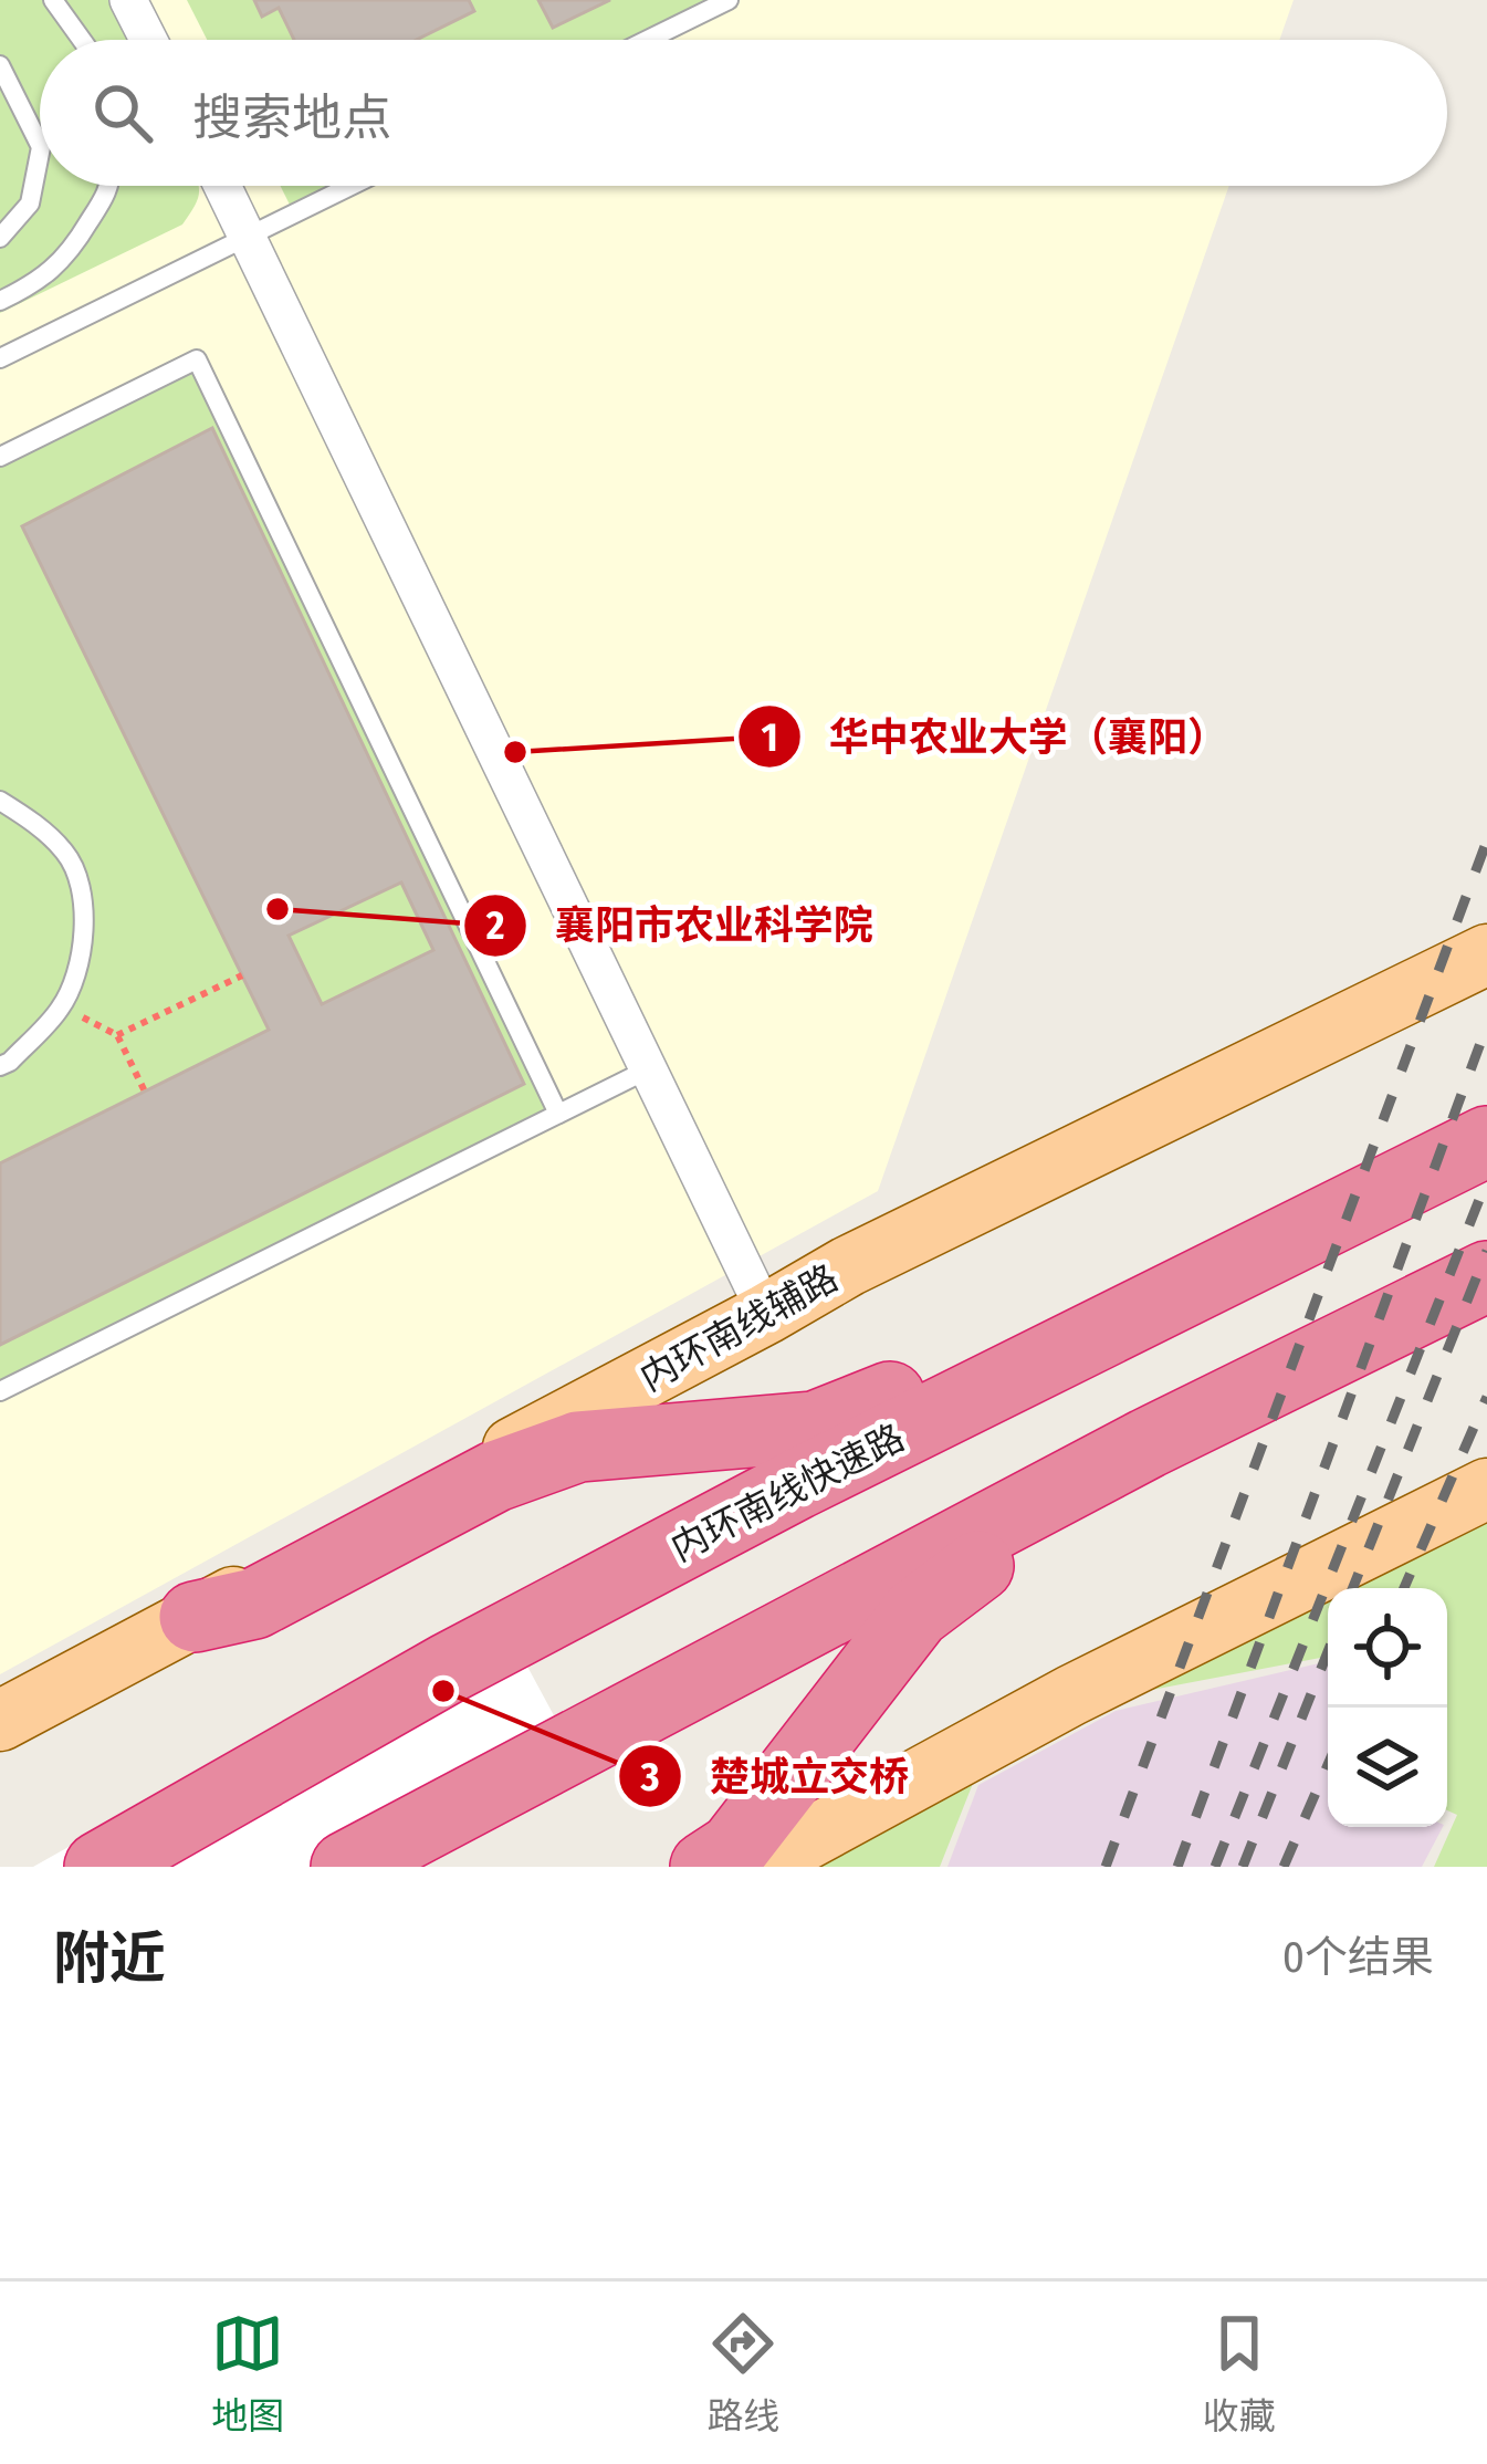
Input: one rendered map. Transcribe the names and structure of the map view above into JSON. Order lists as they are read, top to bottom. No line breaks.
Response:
{"streets":{"highway":["内环南线快速路"],"main road":["内环南线辅路"]},"places":["华中农业大学（襄阳）","襄阳市农业科学院","楚城立交桥"],"page":{"search":"搜索地点","heading":["附近","0个结果"],"nav":["地图","路线","收藏"]}}
